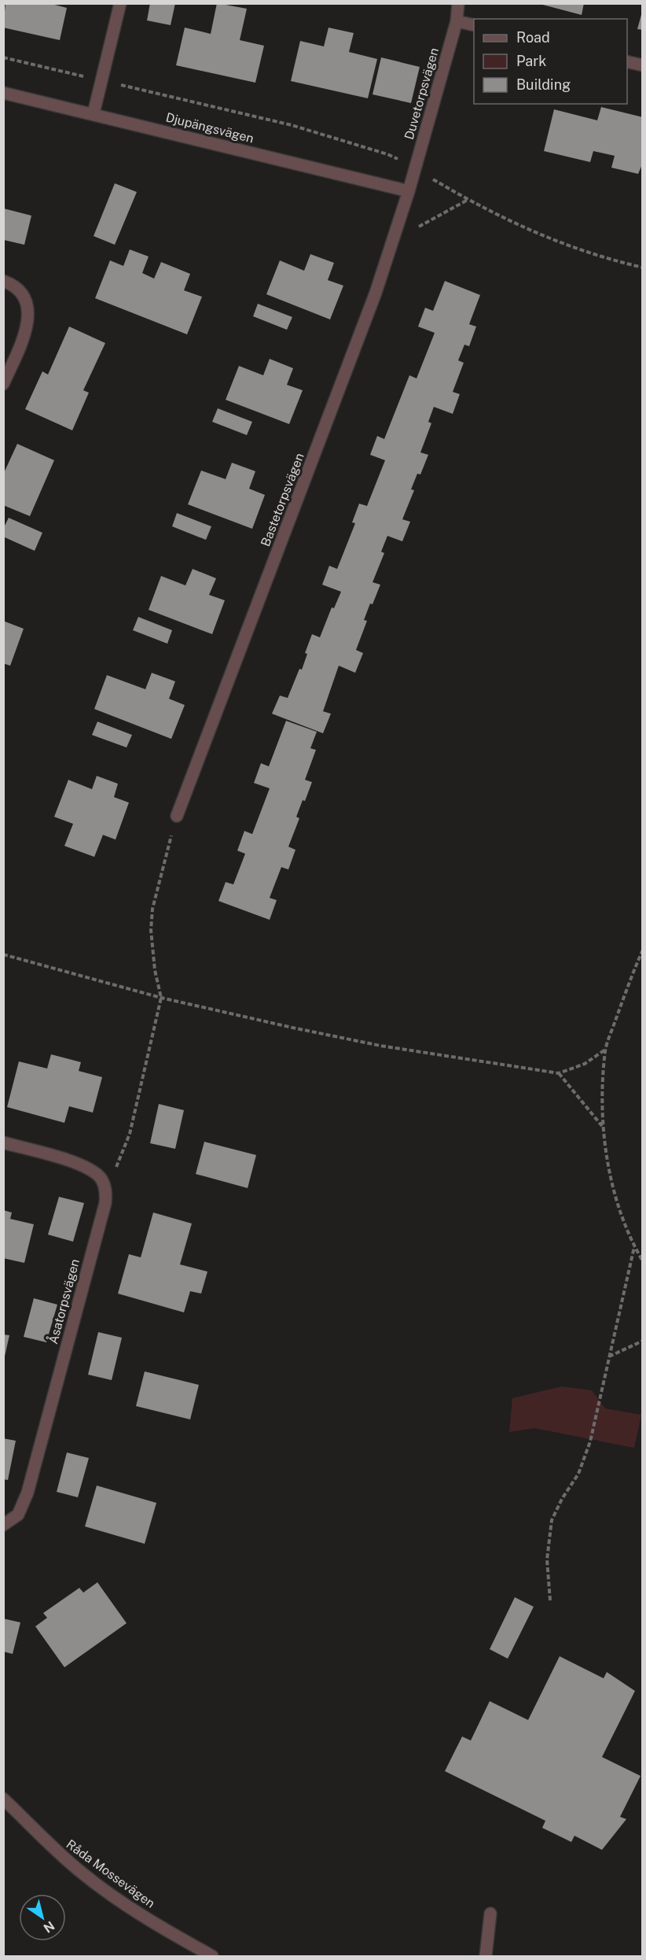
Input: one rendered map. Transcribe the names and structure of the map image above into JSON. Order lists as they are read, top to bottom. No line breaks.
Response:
{"streets":{"street":["Duvetorpsvägen","Djupängsvägen","Bastetorpsvägen","Åsatorpsvägen","Råda Mossevägen"]},"crossings":[["Duvetorpsvägen","Djupängsvägen"],["Duvetorpsvägen","Bastetorpsvägen"],["Djupängsvägen","Bastetorpsvägen"]],"legend":["Road","Park","Building"],"north":"bottom right"}
